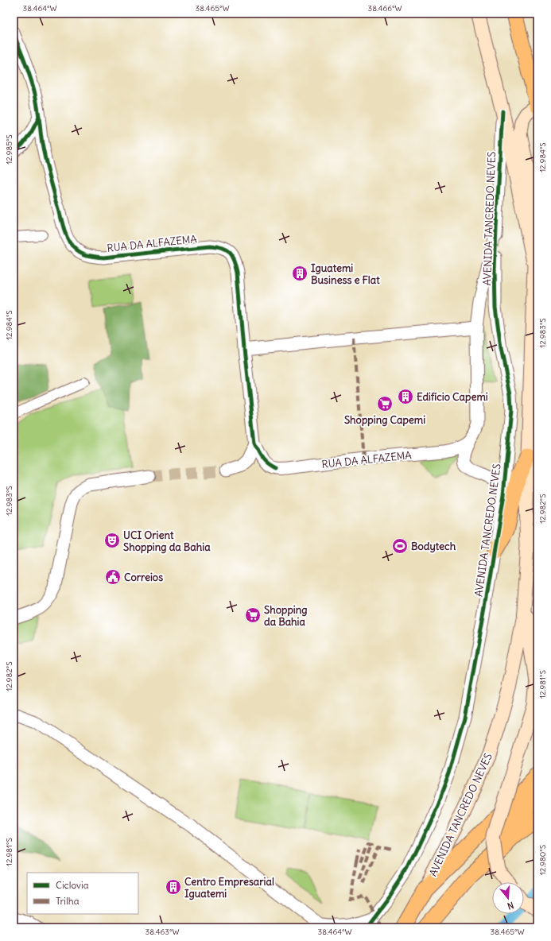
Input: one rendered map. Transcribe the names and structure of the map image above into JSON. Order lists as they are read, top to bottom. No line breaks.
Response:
{"streets":{"main road":["AVENIDA TANCREDO NEVES"],"street":["RUA DA ALFAZEMA"]},"places":{"building":["Iguatemi Business e Flat","Edifício Capemi","Centro Empresarial Iguatemi"],"supermarket":["Shopping Capemi","Shopping da Bahia"],"theatre":["UCI Orient Shopping da Bahia"],"sports":["Bodytech"],"public building":["Correios"]},"legend":["Ciclovia","Trilha"],"north":"bottom","coordinates":["38.464°W","38.465°W","38.466°W","12.985°S","12.984°S","12.983°S","12.982°S","12.981°S","12.980°S","38.463°W"]}
